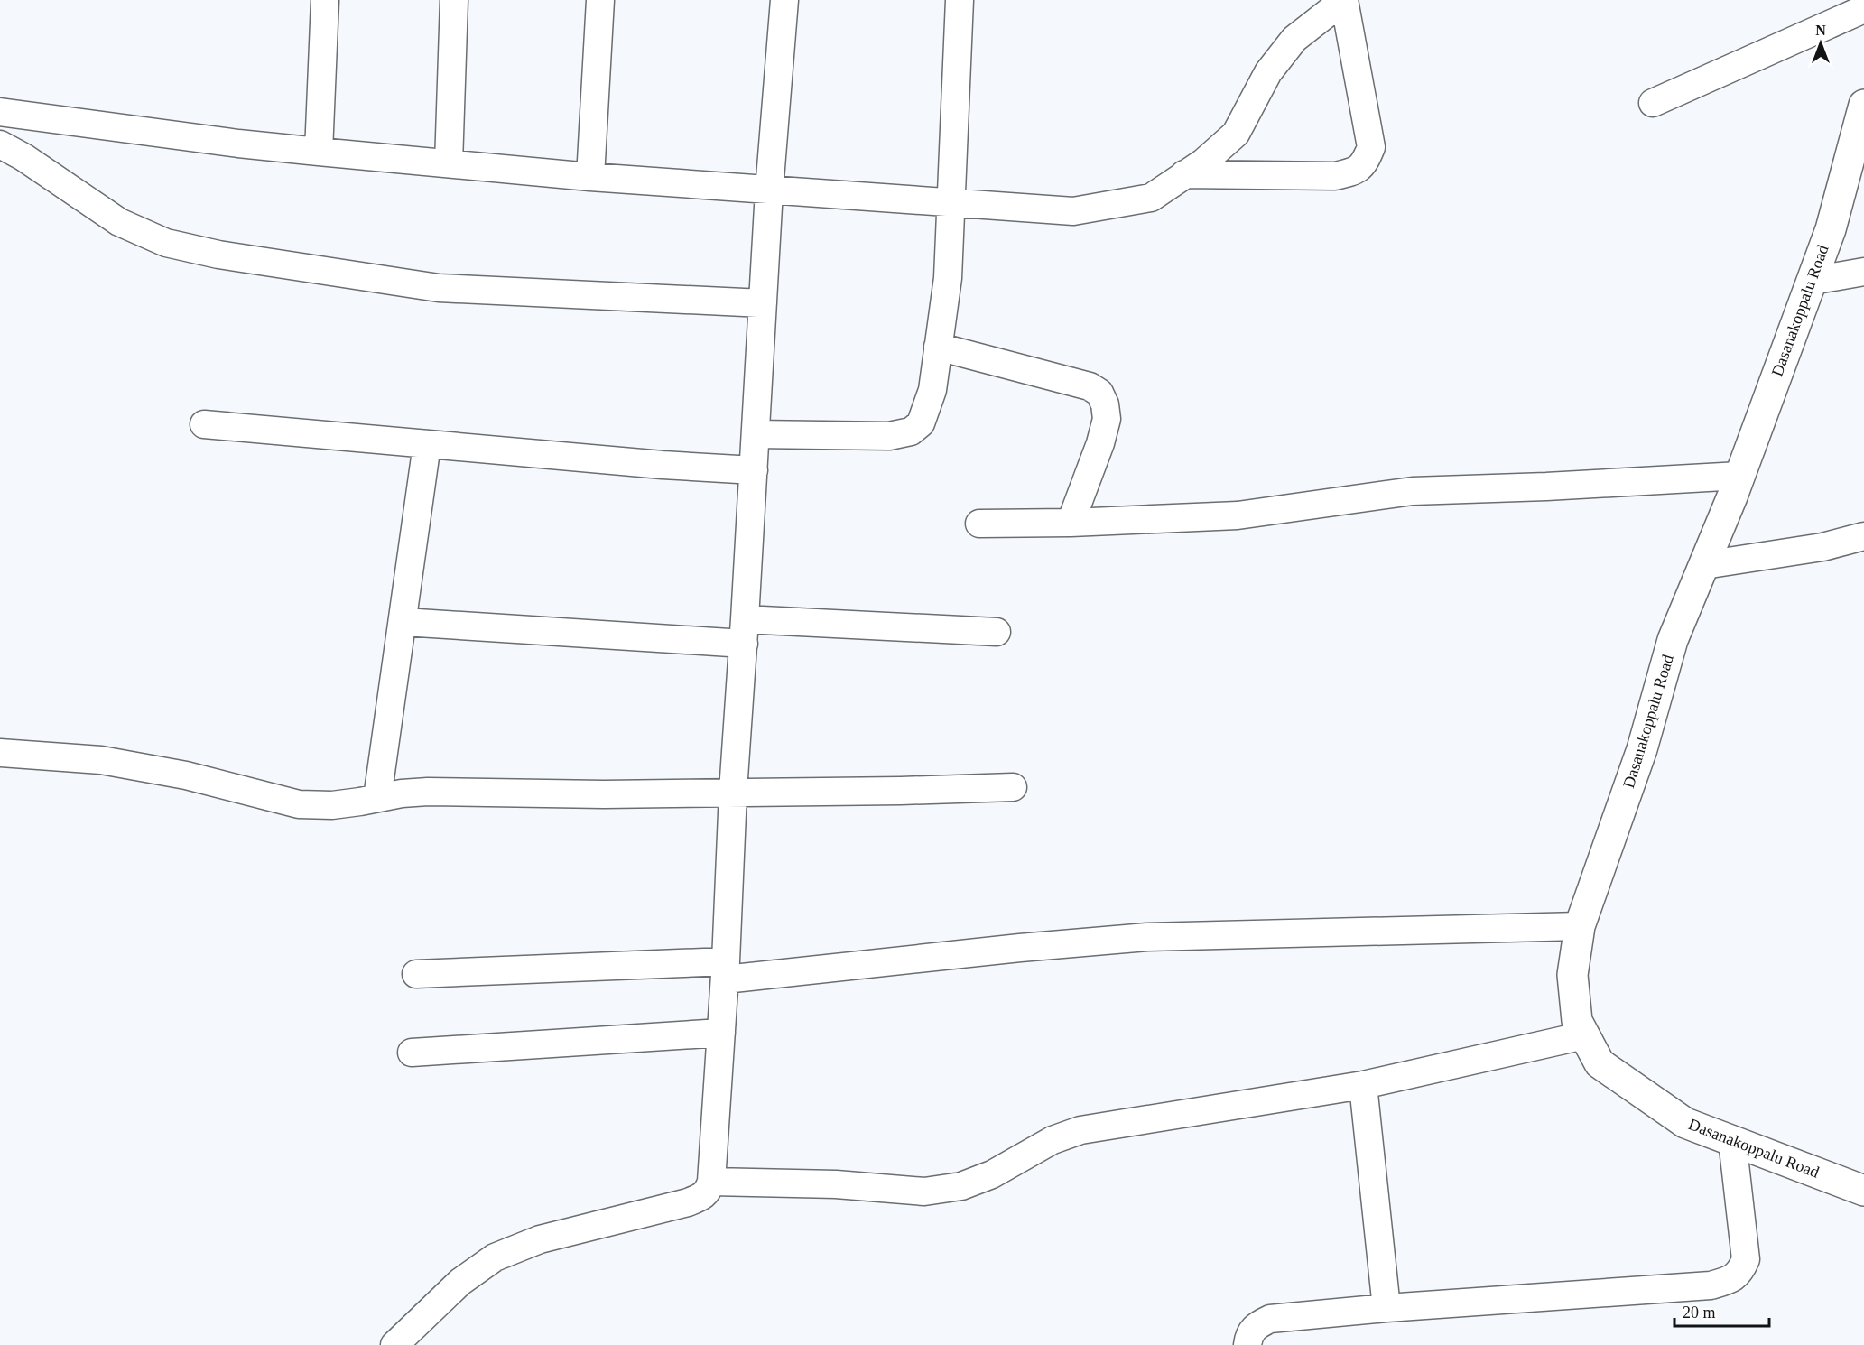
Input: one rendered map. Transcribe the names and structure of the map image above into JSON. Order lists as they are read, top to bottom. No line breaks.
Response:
{"streets":{"street":["Dasanakoppalu Road"]},"scale_bar":"20 m","north":"top"}
